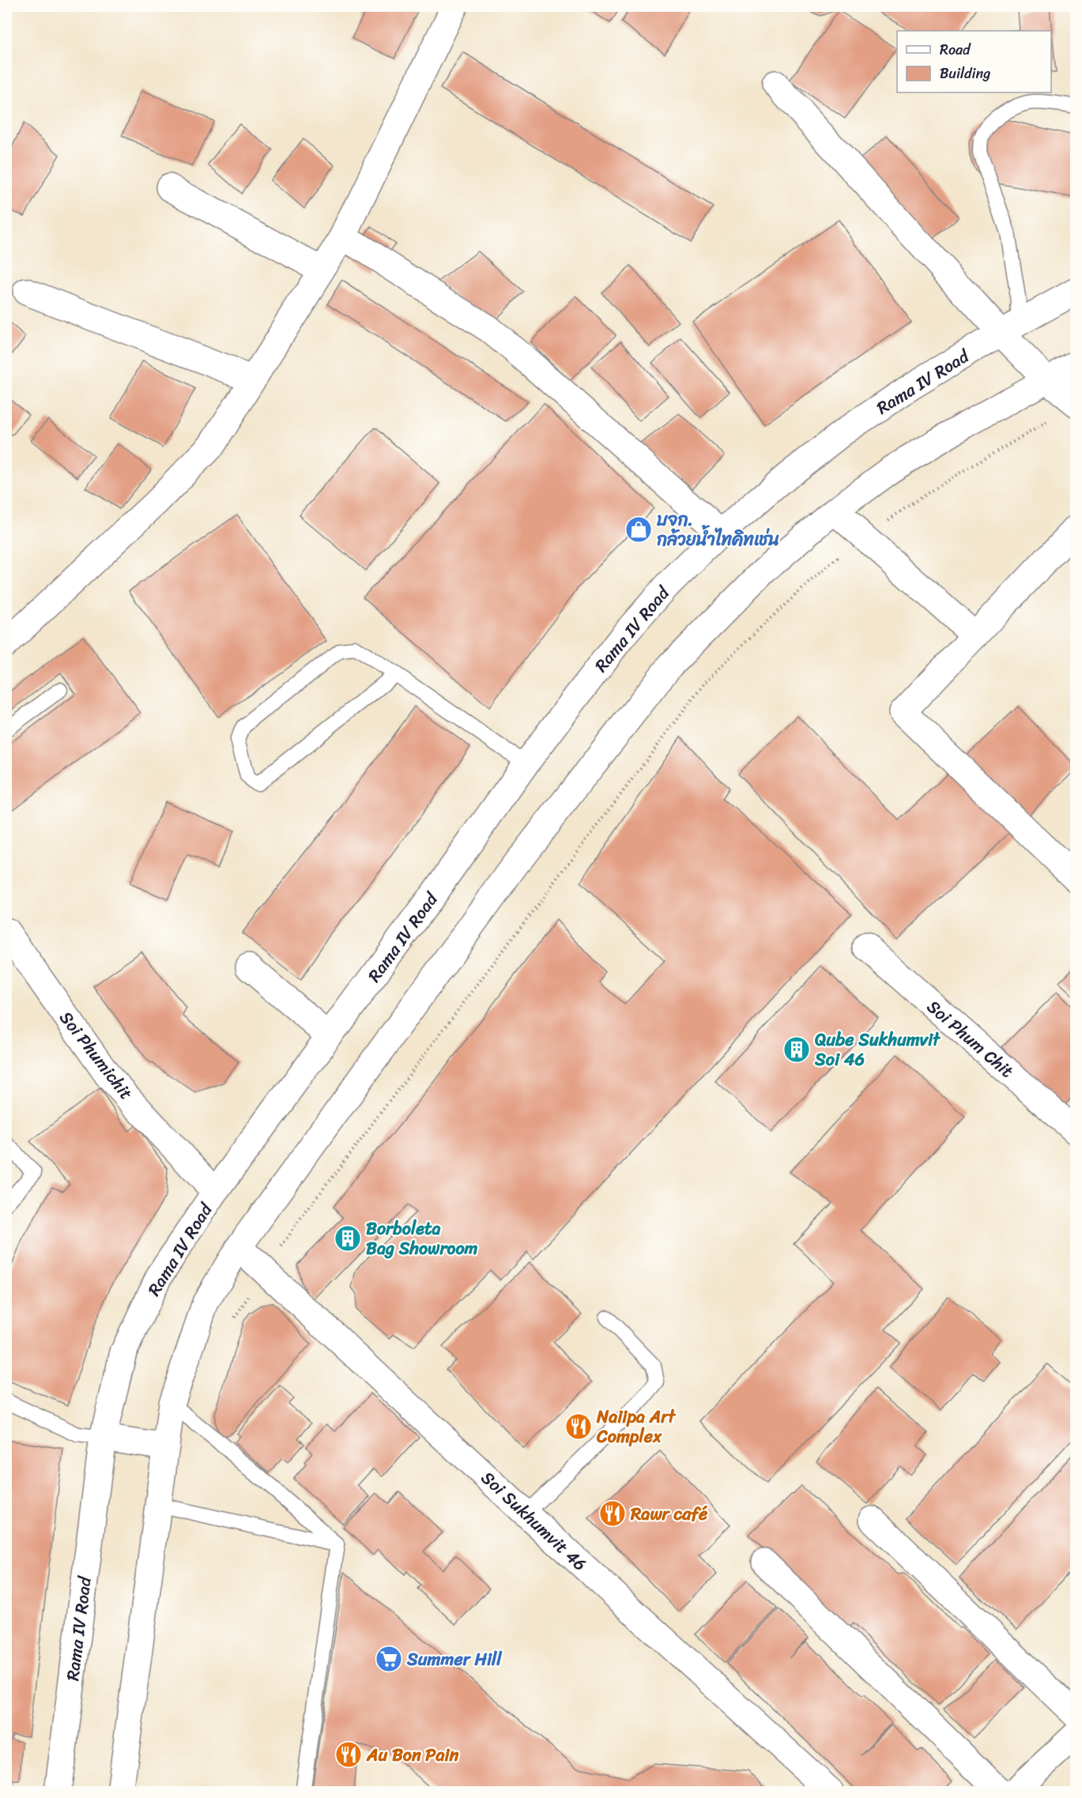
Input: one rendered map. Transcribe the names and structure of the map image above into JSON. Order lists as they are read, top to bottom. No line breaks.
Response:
{"streets":{"street":["Rama IV Road","Soi Phum Chit","Soi Phumichit","Soi Sukhumvit 46"]},"crossings":[["Rama IV Road","Soi Phumichit"]],"places":{"shop":["บจก. กล้วยน้ำไทคิทเช่น"],"building":["Qube Sukhumvit Soi 46","Borboleta Bag Showroom"],"restaurant":["Naiipa Art Complex","Rawr café","Au Bon Pain"],"supermarket":["Summer Hill"]},"legend":["Road","Building"]}
